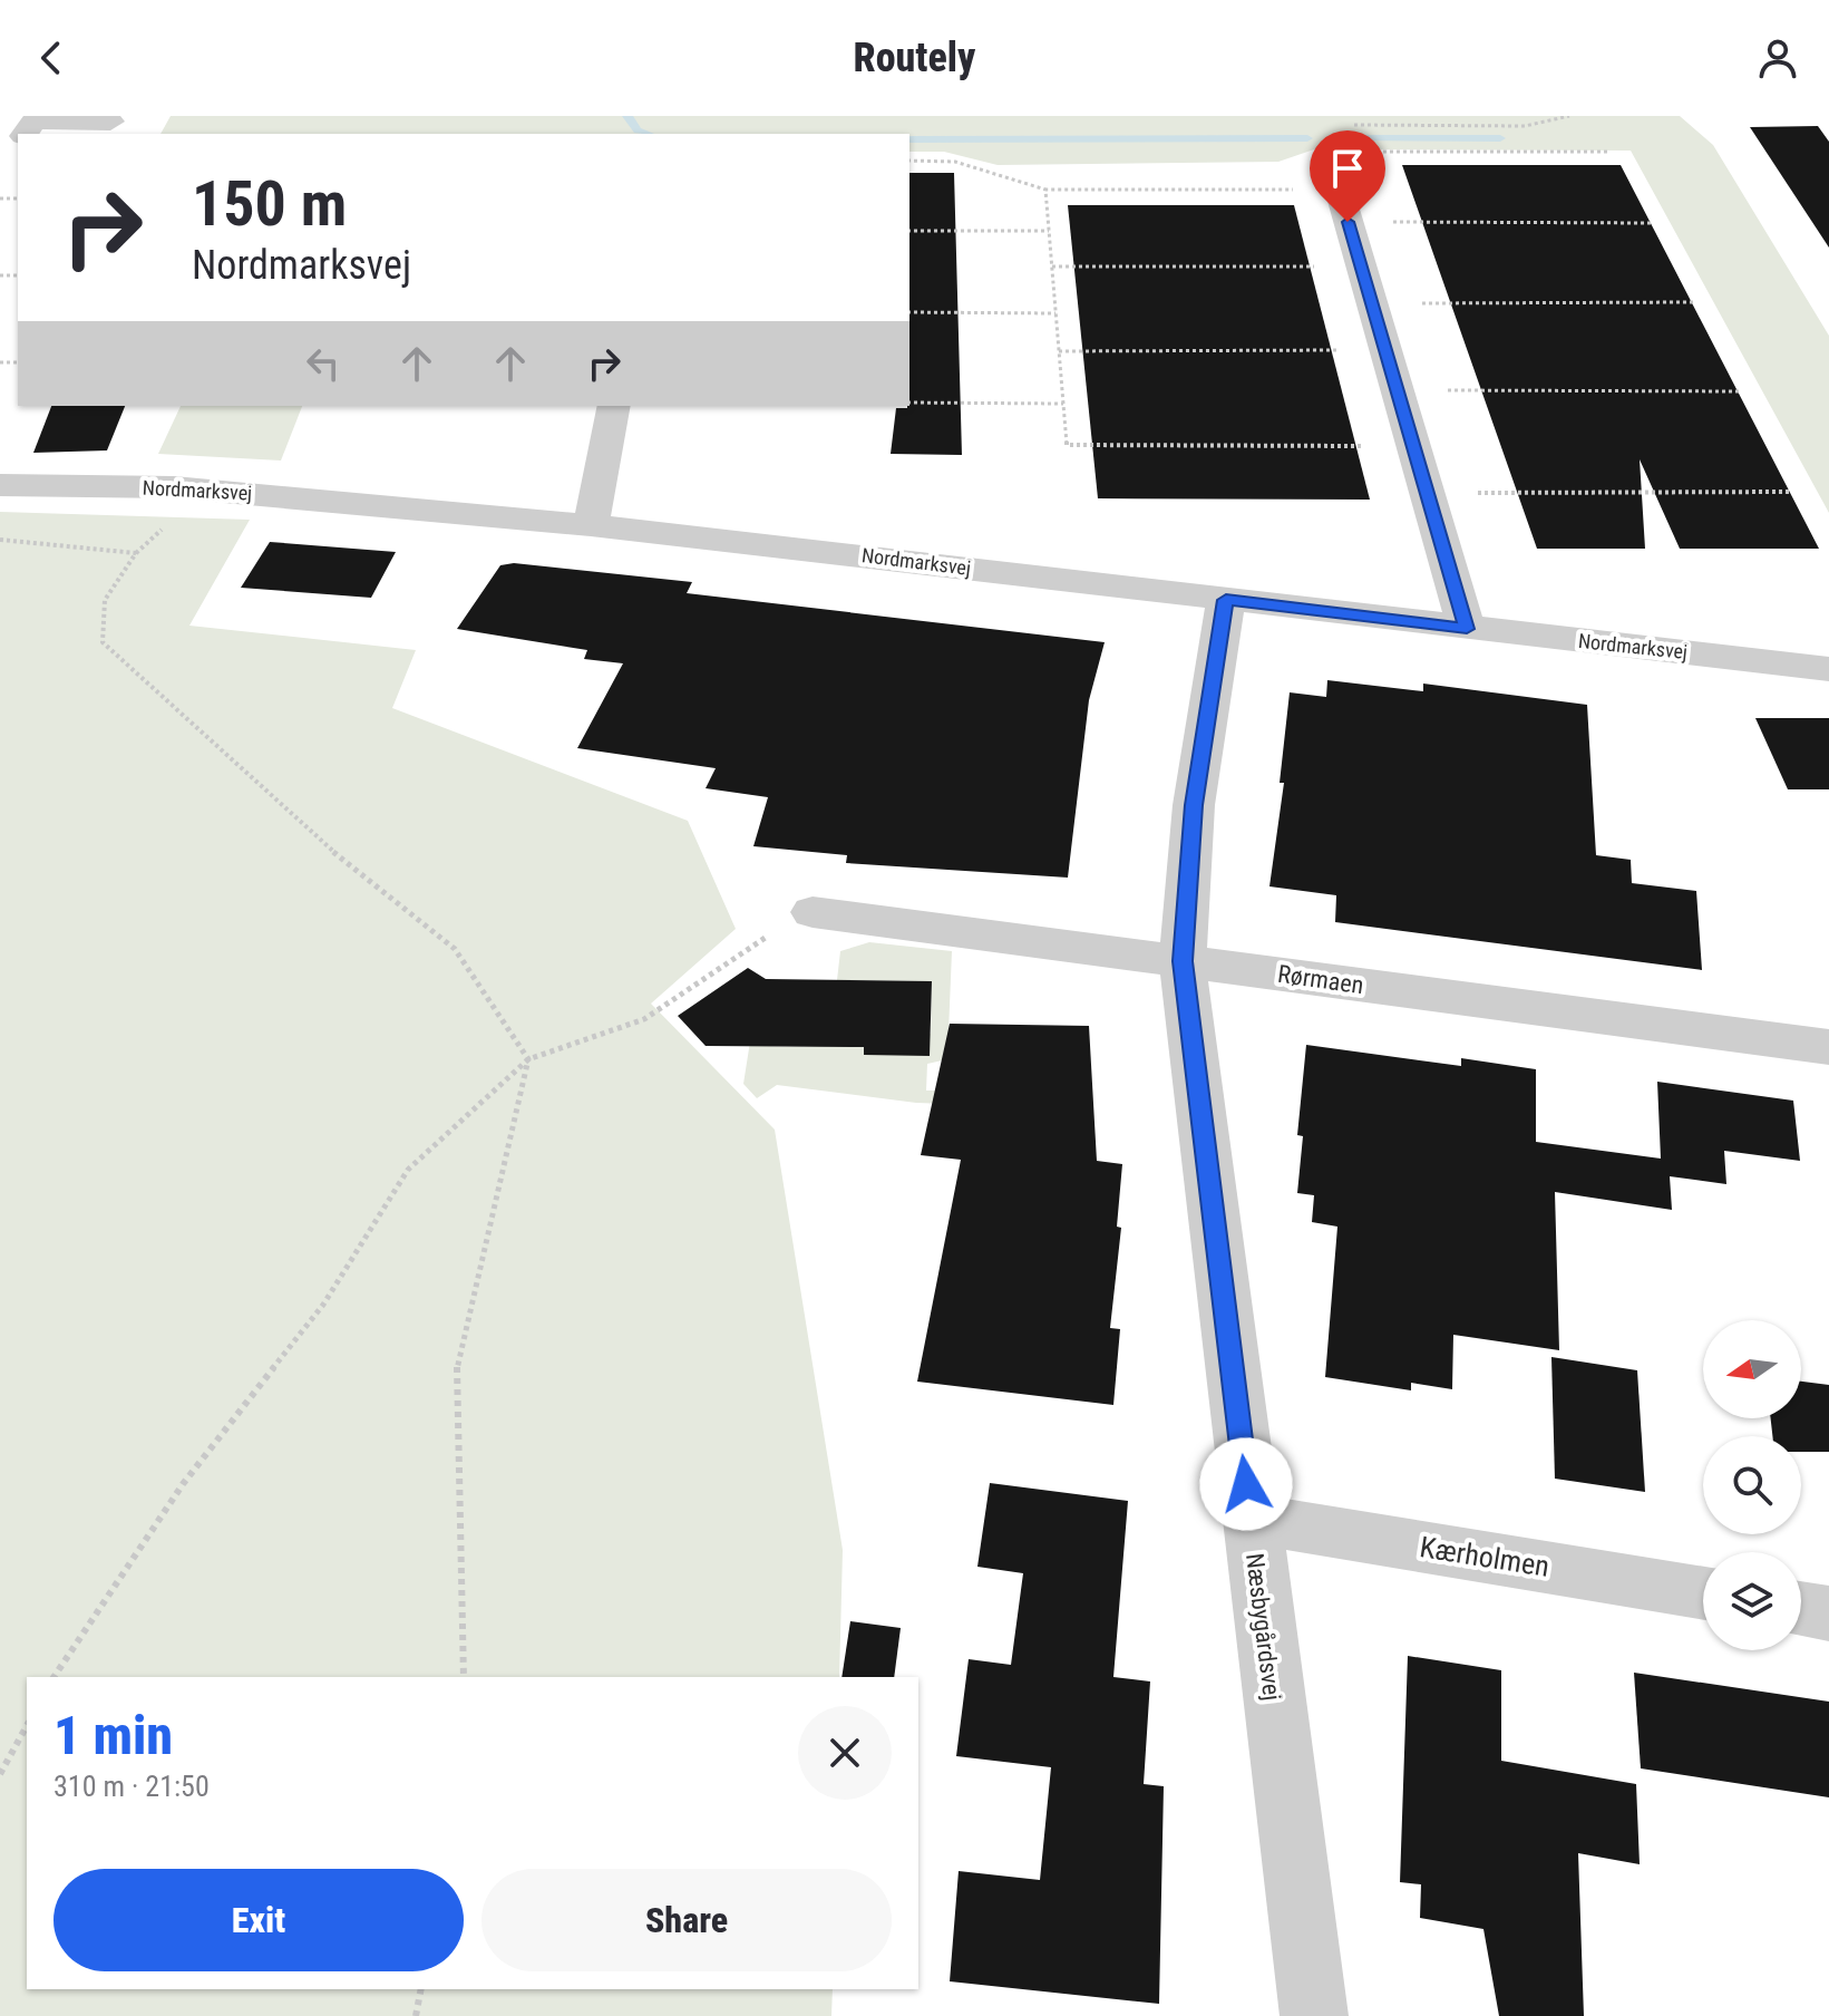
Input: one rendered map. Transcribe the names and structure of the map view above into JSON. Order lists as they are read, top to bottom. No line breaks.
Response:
{"streets":{"street":["Nordmarksvej","Rørmaen","Kærholmen","Næsbygårdsvej"]},"crossings":[["Nordmarksvej","Næsbygårdsvej"],["Rørmaen","Næsbygårdsvej"],["Kærholmen","Næsbygårdsvej"]],"north":"left","page":{"header":"Routely","turn":["150 m","Nordmarksvej"],"heading":["1 min","310 m · 21:50"],"buttons":["Exit","Share"]}}
